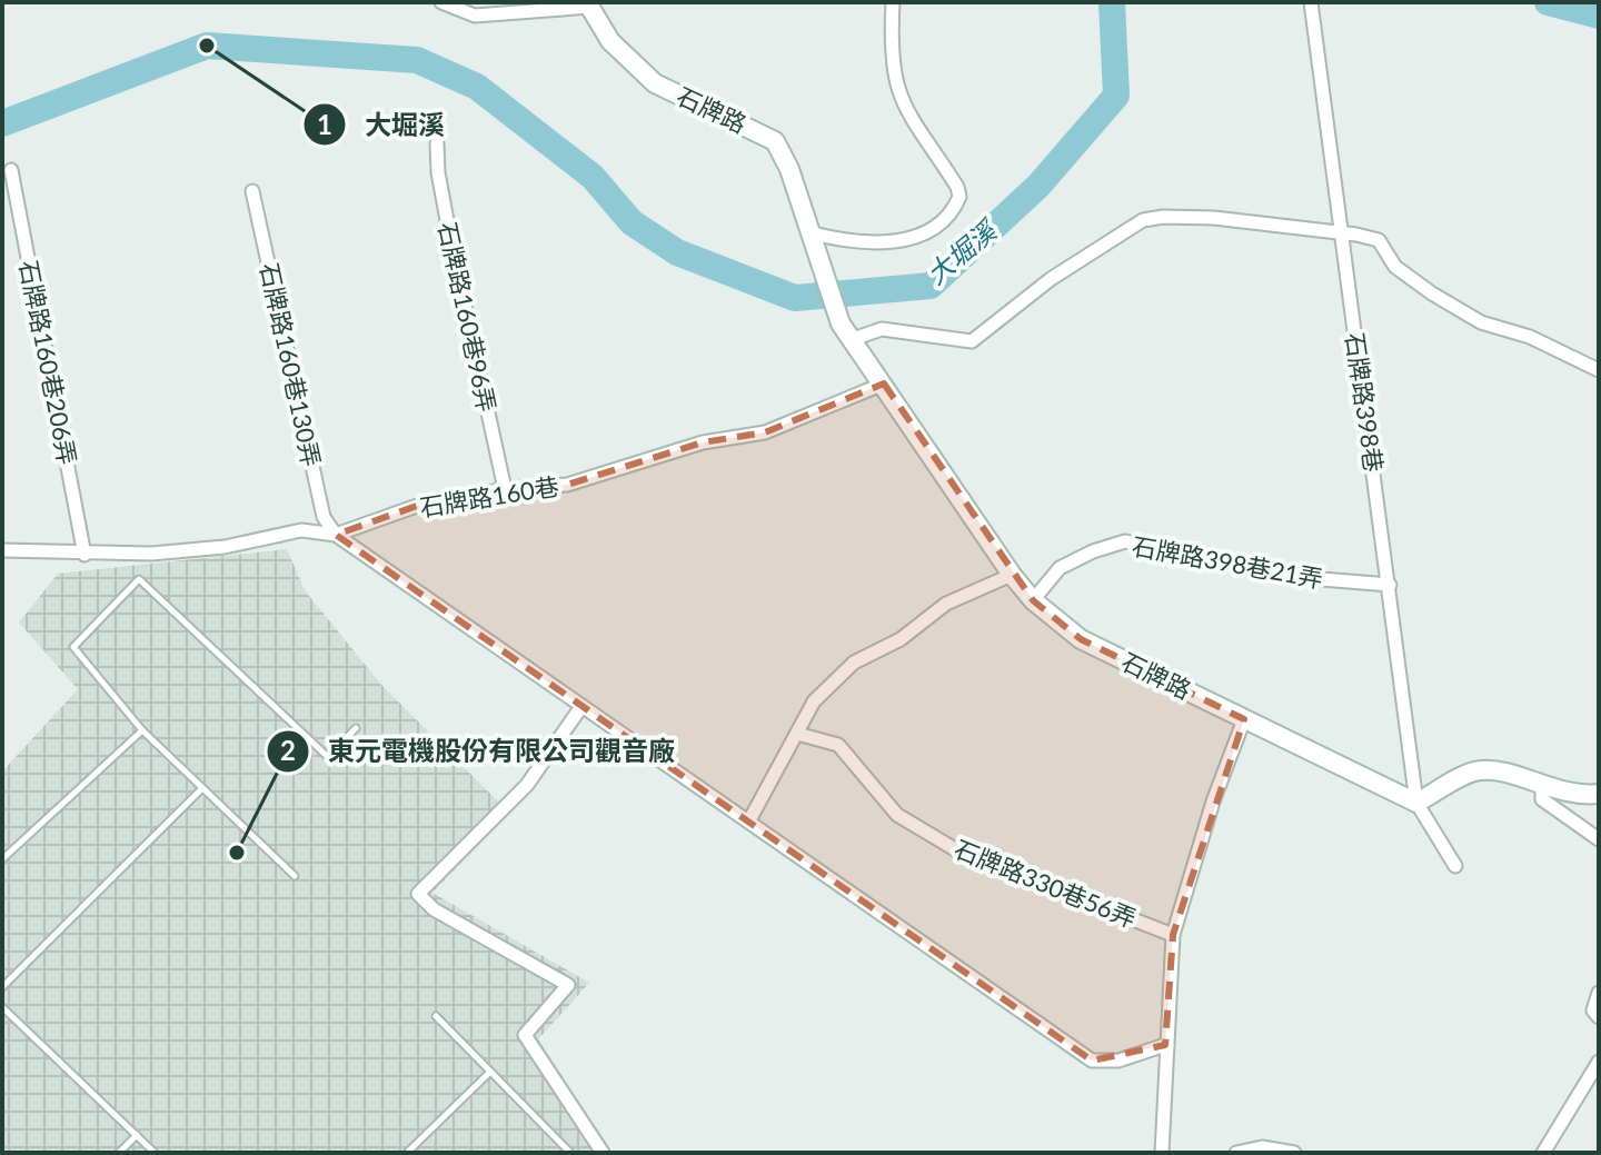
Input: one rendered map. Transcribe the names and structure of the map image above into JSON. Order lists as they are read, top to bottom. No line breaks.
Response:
{"streets":{"street":["石牌路","石牌路160巷96弄","石牌路160巷206弄","石牌路160巷130弄","石牌路398巷","石牌路160巷","石牌路398巷21弄","石牌路330巷56弄"]},"crossings":[["石牌路","石牌路398巷"],["石牌路","石牌路160巷"],["石牌路","石牌路398巷21弄"],["石牌路160巷96弄","石牌路160巷"],["石牌路160巷206弄","石牌路160巷"],["石牌路160巷130弄","石牌路160巷"],["石牌路398巷","石牌路398巷21弄"]],"water":["大堀溪"],"places":["大堀溪","東元電機股份有限公司觀音廠"]}
